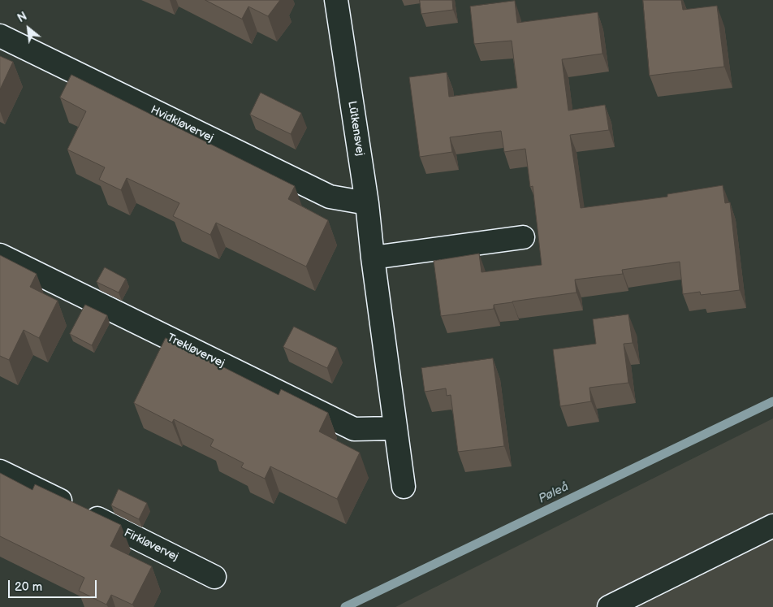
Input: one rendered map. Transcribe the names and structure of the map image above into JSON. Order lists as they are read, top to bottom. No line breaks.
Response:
{"streets":{"street":["Hvidkløvervej","Lütkensvej","Trekløvervej","Firkløvervej"]},"crossings":[["Hvidkløvervej","Lütkensvej"],["Lütkensvej","Trekløvervej"]],"water":["Pøleå"],"scale_bar":"20 m","north":"top left"}
